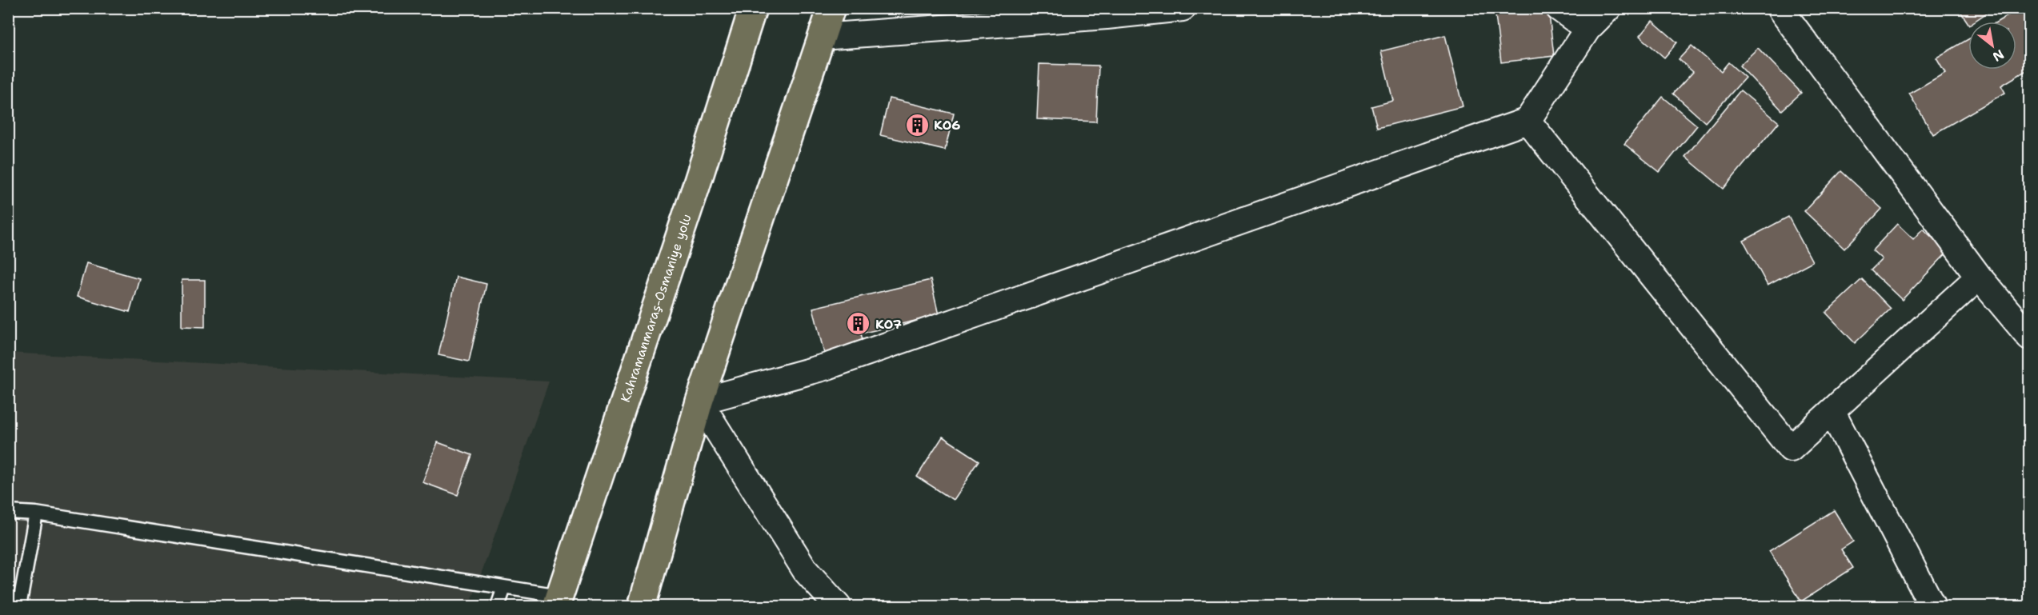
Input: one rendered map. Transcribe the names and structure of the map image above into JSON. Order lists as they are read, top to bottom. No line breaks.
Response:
{"streets":{"highway":["Kahramanmaraş-Osmaniye yolu"]},"places":{"building":["KO6","KO7"]},"north":"bottom right"}
